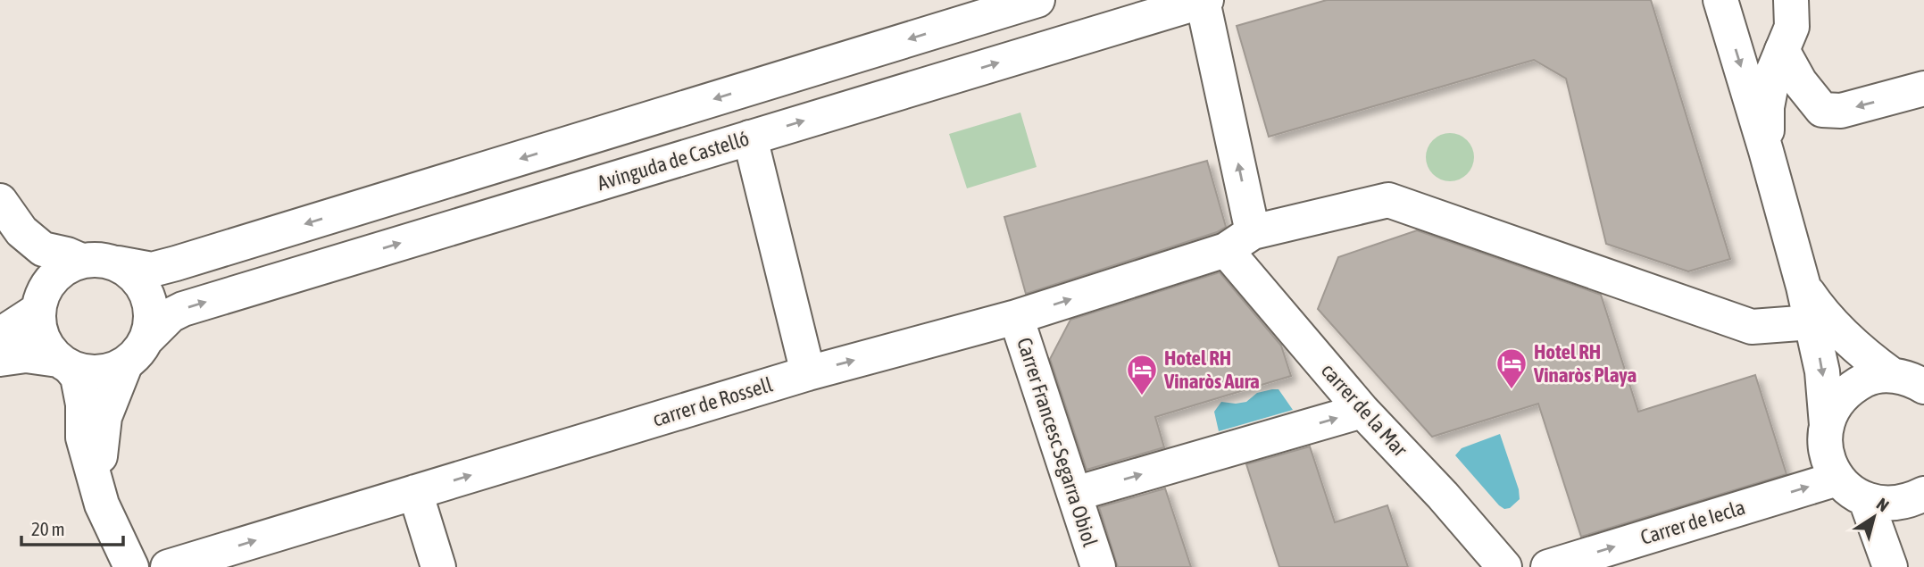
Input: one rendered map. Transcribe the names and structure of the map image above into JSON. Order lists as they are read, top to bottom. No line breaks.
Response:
{"streets":{"street":["Avinguda de Castelló","carrer de Rossell","carrer de la Mar","Carrer Francesc Segarra Obiol","Carrer de Iecla"]},"crossings":[["Avinguda de Castelló","carrer de la Mar"],["carrer de Rossell","carrer de la Mar"],["carrer de Rossell","Carrer Francesc Segarra Obiol"]],"one_way":["carrer de la Mar","Carrer de Iecla"],"places":{"hotel":["Hotel RH Vinaròs Playa","Hotel RH Vinaròs Aura"]},"scale_bar":"20 m","north":"top right"}
